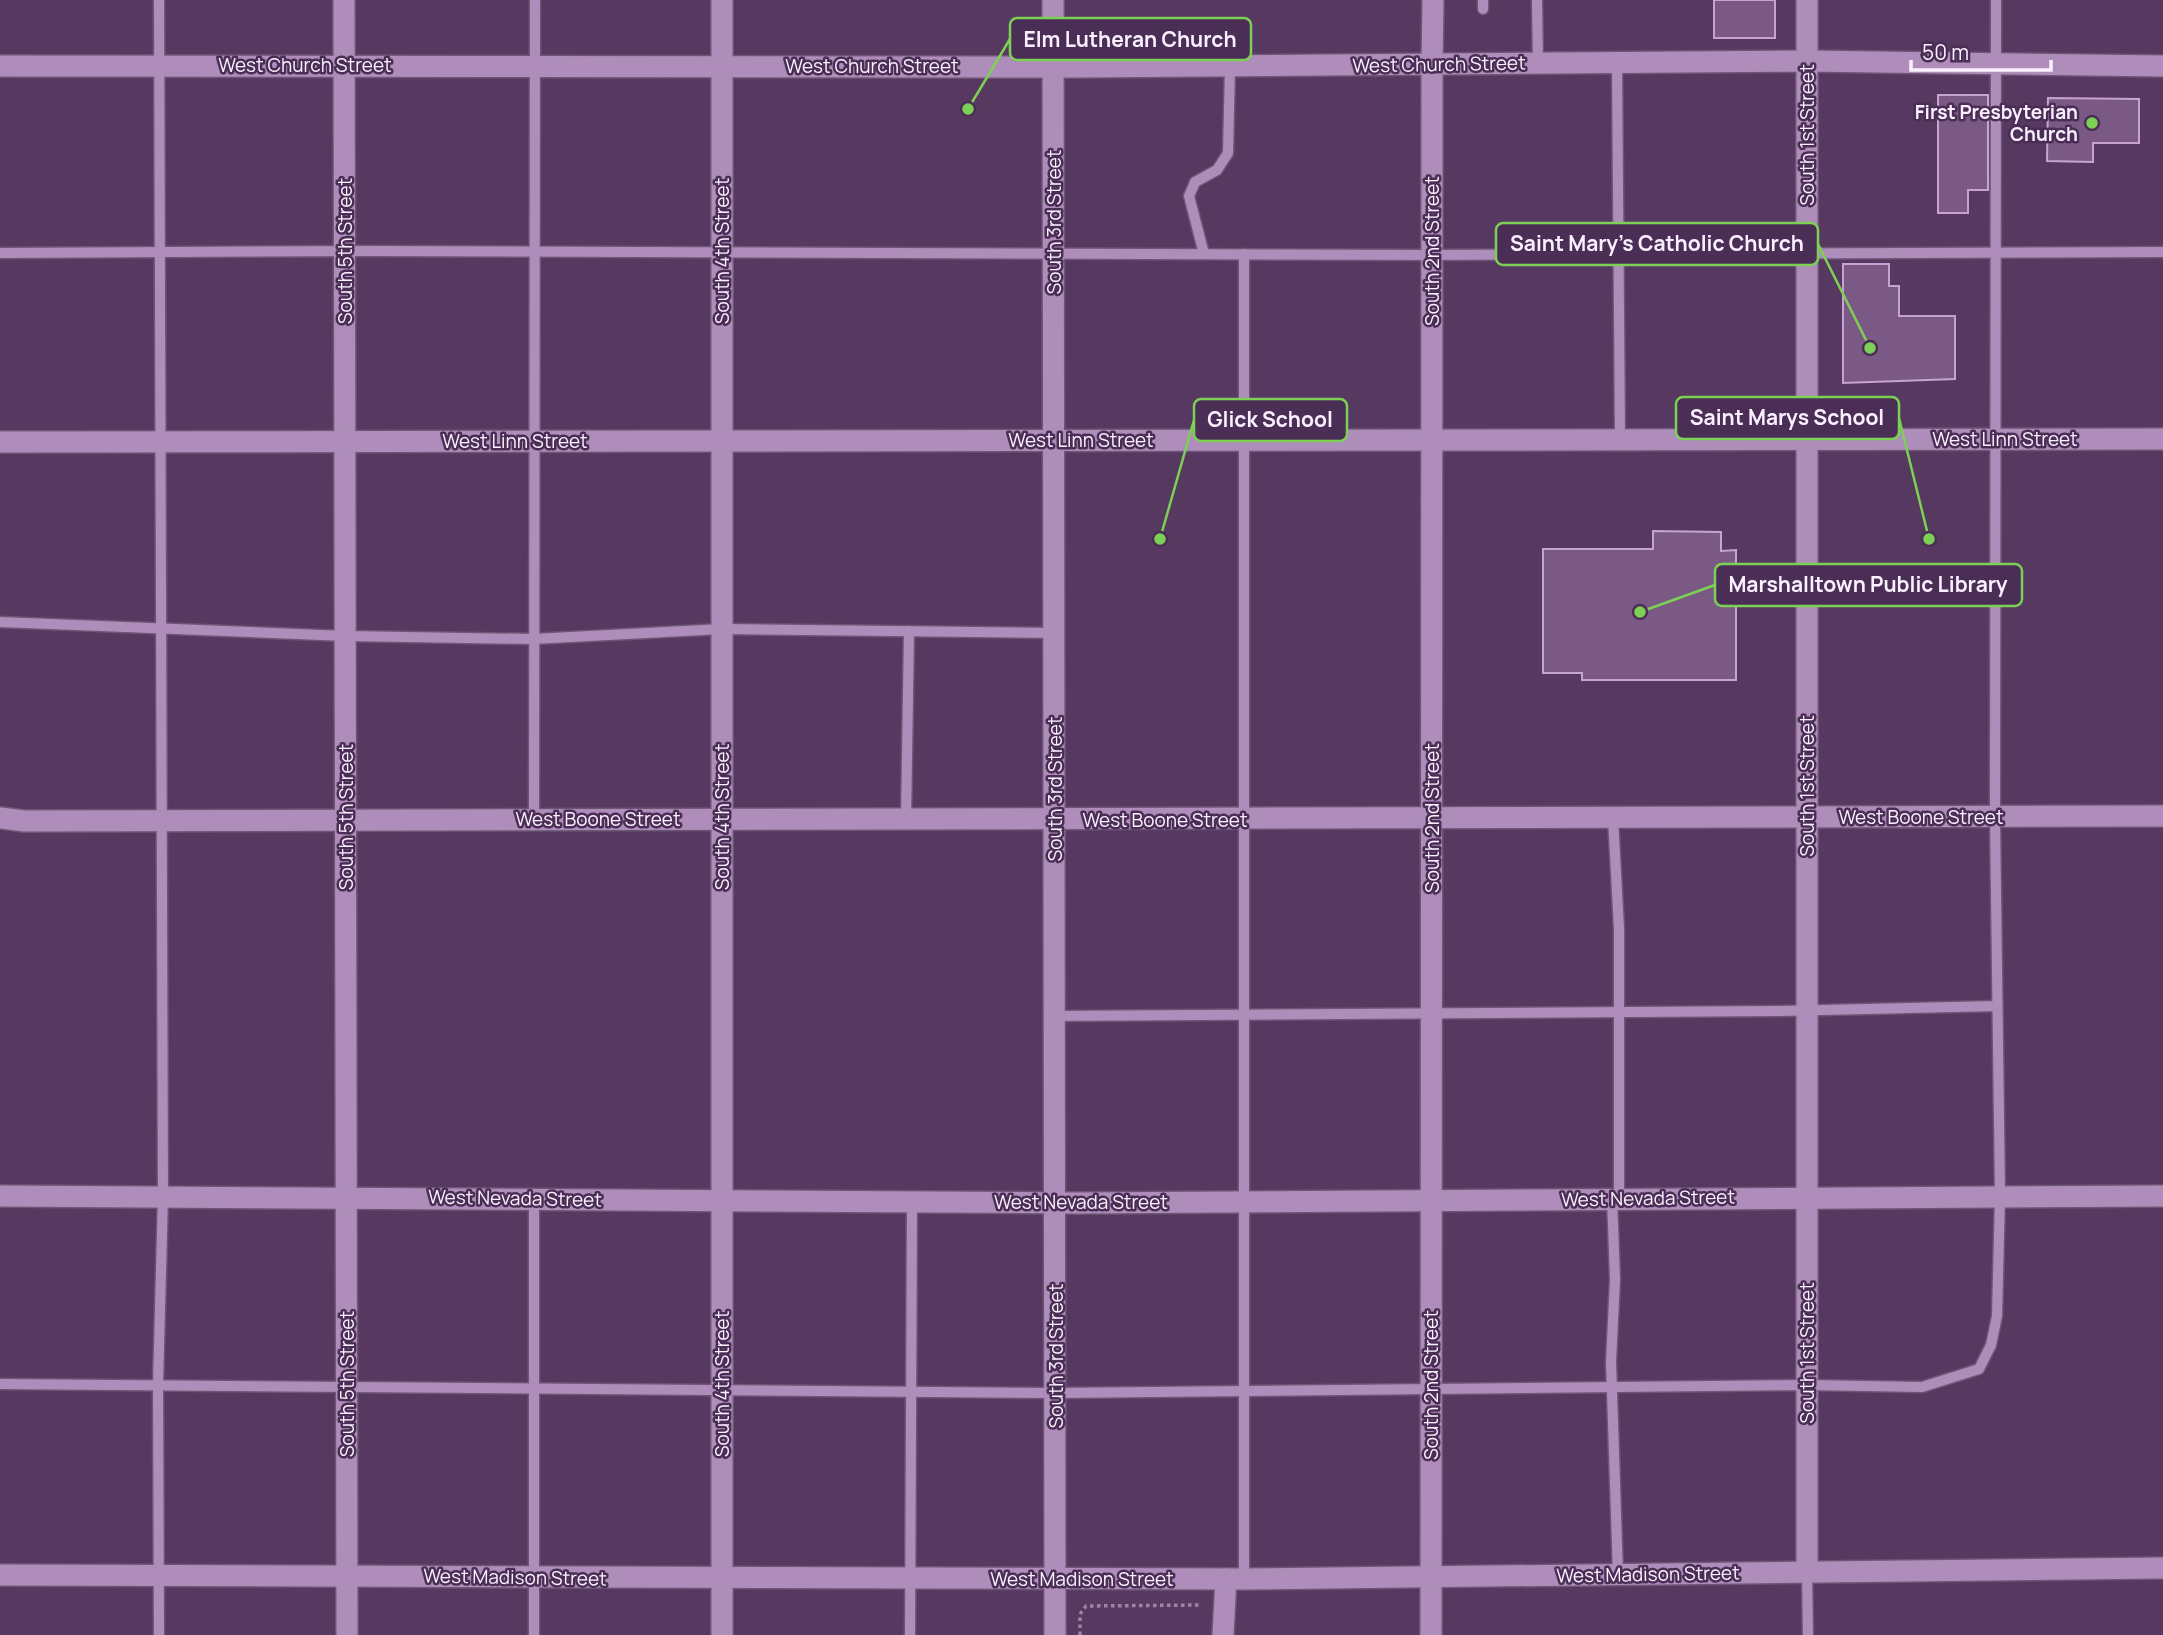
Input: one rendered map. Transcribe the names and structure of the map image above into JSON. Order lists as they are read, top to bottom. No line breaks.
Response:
{"streets":{"street":["West Church Street","South 1st Street","South 3rd Street","South 5th Street","South 4th Street","South 2nd Street","West Linn Street","West Boone Street","West Nevada Street","West Madison Street"]},"crossings":[["West Church Street","South 1st Street"],["West Church Street","South 3rd Street"],["West Church Street","South 5th Street"],["West Church Street","South 4th Street"],["West Church Street","South 2nd Street"],["South 1st Street","West Linn Street"],["South 1st Street","West Boone Street"],["South 1st Street","West Nevada Street"],["South 1st Street","West Madison Street"],["South 3rd Street","West Linn Street"],["South 3rd Street","West Boone Street"],["South 3rd Street","West Nevada Street"],["South 3rd Street","West Madison Street"],["South 5th Street","West Linn Street"],["South 5th Street","West Boone Street"],["South 5th Street","West Nevada Street"],["South 5th Street","West Madison Street"],["South 4th Street","West Linn Street"],["South 4th Street","West Boone Street"],["South 4th Street","West Nevada Street"],["South 4th Street","West Madison Street"],["South 2nd Street","West Linn Street"],["South 2nd Street","West Boone Street"],["South 2nd Street","West Nevada Street"],["South 2nd Street","West Madison Street"]],"places":["Elm Lutheran Church","First Presbyterian Church","Saint Mary's Catholic Church","Glick School","Saint Marys School","Marshalltown Public Library"],"scale_bar":"50 m"}
